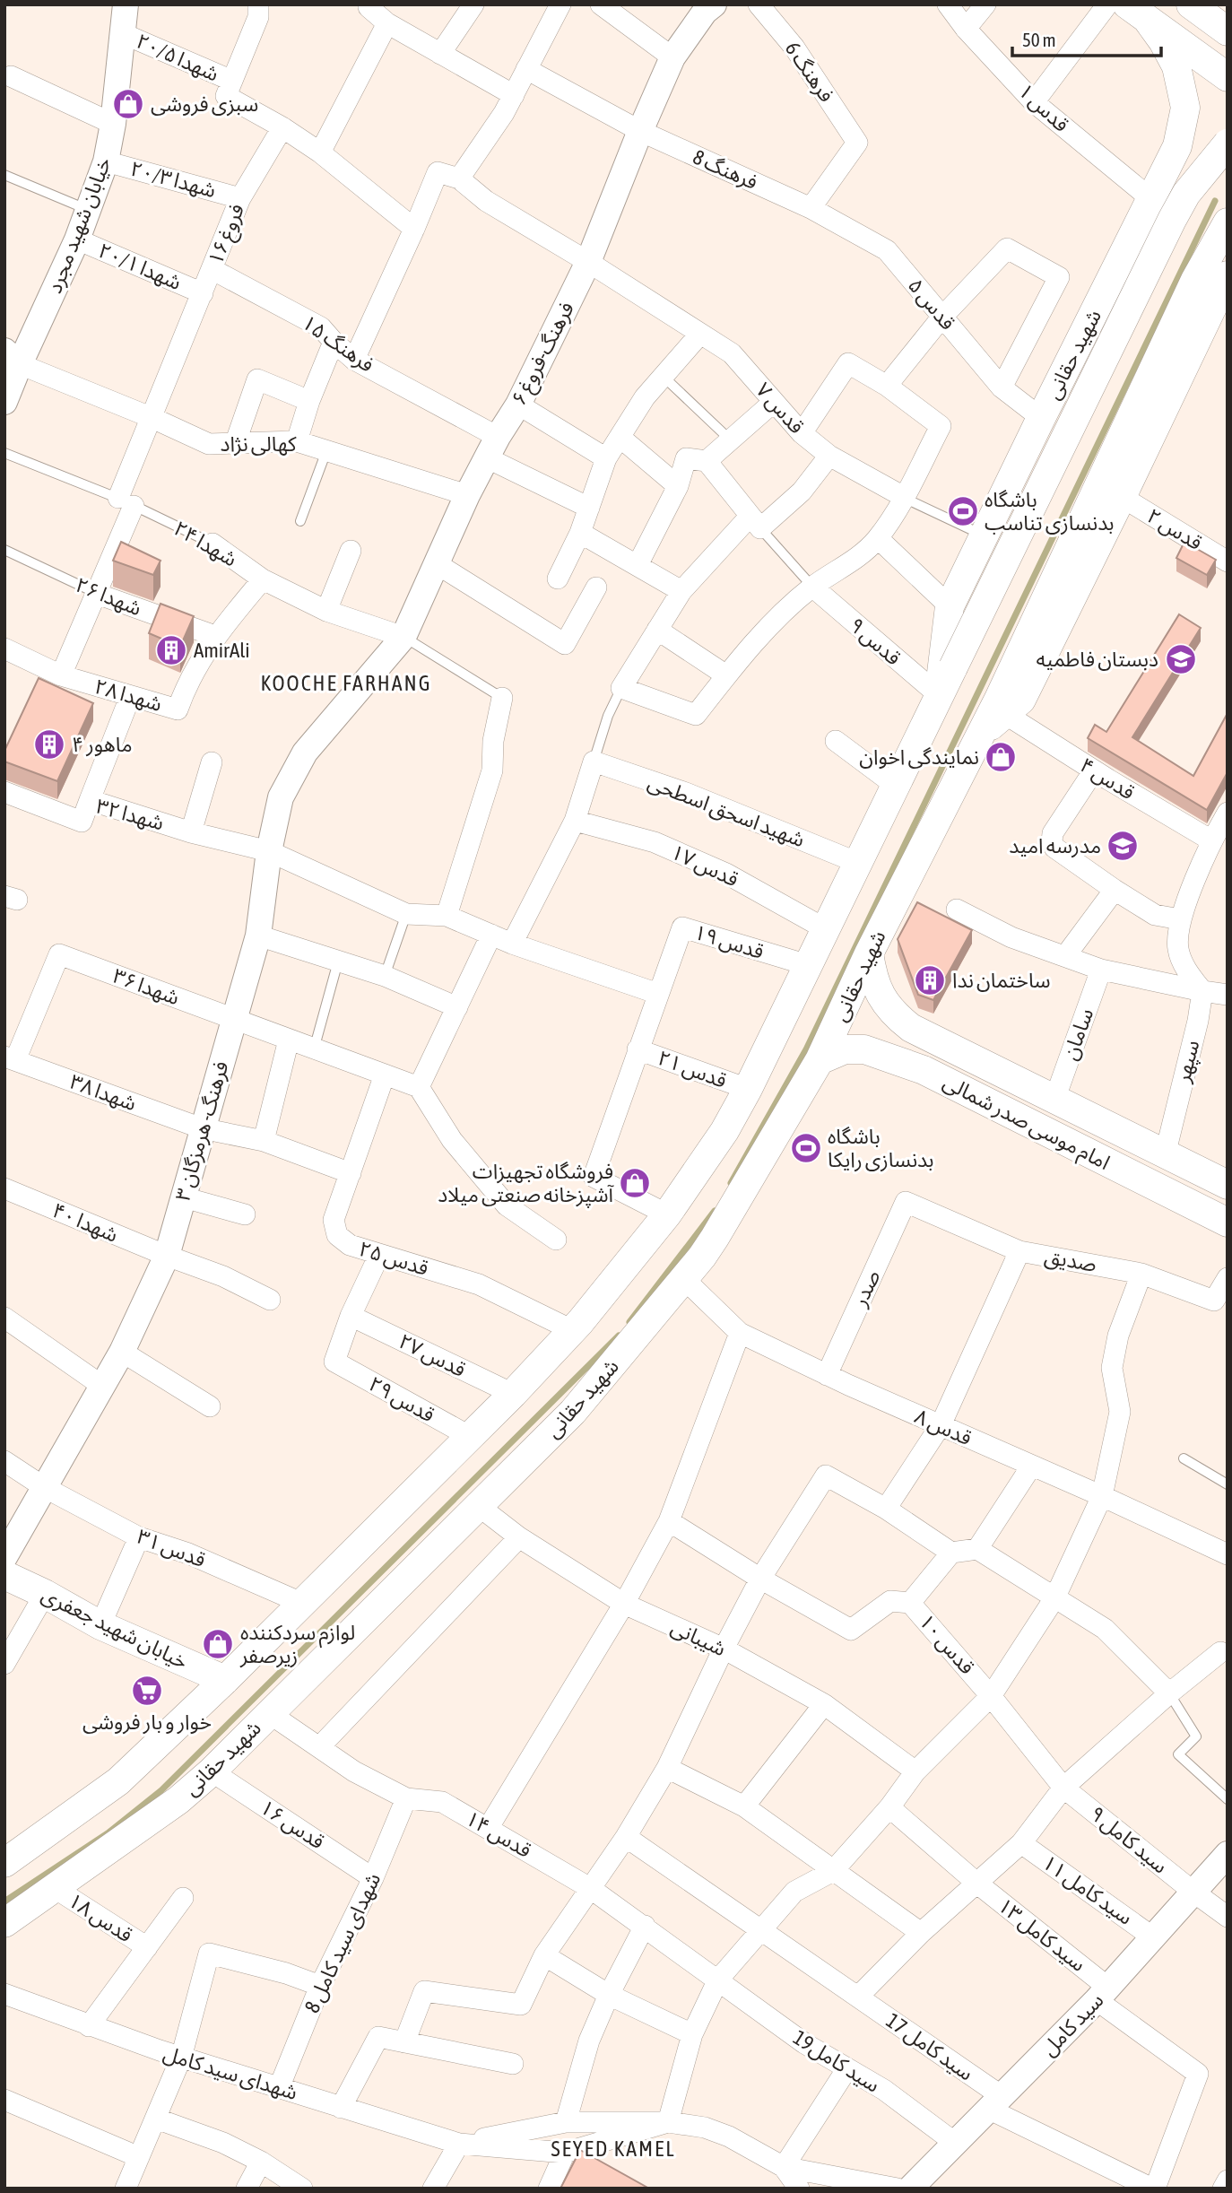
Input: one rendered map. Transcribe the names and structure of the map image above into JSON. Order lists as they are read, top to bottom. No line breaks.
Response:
{"streets":{"main road":["شهید حقانی","امام موسی صدر شمالی","خیابان شهید جعفری"],"street":["شهدا ۲۰/۵","فرهنگ 6","قدس ۱","فرهنگ 8","شهدا ۲۰/۳","خیابان شهید مجرد","فروغ ۱۶","شهدا ۲۰/۱","قدس ۵","فرهنگ ۱۵","فرهنگ-فروغ ۶","قدس ۷","کهالی نژاد","قدس ۲","شهدا ۲۴","شهدا ۲۶","قدس ۹","شهدا ۲۸","قدس ۴","شهید اسحق اسطحی","شهدا ۳۲","قدس ۱۷","قدس ۱۹","شهدا ۳۶","سامان","سپهر","قدس ۲۱","شهدا ۳۸","فرهنگ- هرمزگان ۳","شهدا ۴۰","قدس ۲۵","صدیق","صدر","قدس ۲۷","قدس ۲۹","قدس ۸","قدس ۳۱","شیبانی","قدس ۱۰","قدس ۱۶","قدس ۱۴","سید کامل ۹","سید کامل ۱۱","قدس ۱۸","سید کامل ۱۳","شهدای سید کامل 8","سید کامل","سید کامل 17","سید کامل19","شهدای سید کامل"]},"crossings":[["شهدا ۲۰/۵","خیابان شهید مجرد"],["فرهنگ 6","فرهنگ 8"],["فرهنگ 6","قدس ۵"],["قدس ۱","شهید حقانی"],["فرهنگ 8","قدس ۵"],["فرهنگ 8","فرهنگ-فروغ ۶"],["شهدا ۲۰/۳","خیابان شهید مجرد"],["شهدا ۲۰/۳","فروغ ۱۶"],["خیابان شهید مجرد","شهدا ۲۰/۱"],["خیابان شهید مجرد","کهالی نژاد"],["فروغ ۱۶","شهدا ۲۰/۱"],["فروغ ۱۶","فرهنگ ۱۵"],["فروغ ۱۶","کهالی نژاد"],["فروغ ۱۶","شهدا ۲۴"],["فروغ ۱۶","شهدا ۲۶"],["فروغ ۱۶","شهدا ۲۸"],["قدس ۵","شهید حقانی"],["فرهنگ ۱۵","فرهنگ-فروغ ۶"],["فرهنگ-فروغ ۶","قدس ۷"],["فرهنگ-فروغ ۶","کهالی نژاد"],["فرهنگ-فروغ ۶","شهدا ۲۴"],["فرهنگ-فروغ ۶","فرهنگ- هرمزگان ۳"],["شهید حقانی","قدس ۷"],["شهید حقانی","قدس ۲"],["شهید حقانی","قدس ۹"],["شهید حقانی","قدس ۴"],["شهید حقانی","شهید اسحق اسطحی"],["شهید حقانی","قدس ۱۷"],["شهید حقانی","قدس ۱۹"],["شهید حقانی","قدس ۲۱"],["شهید حقانی","امام موسی صدر شمالی"],["شهید حقانی","قدس ۲۵"],["شهید حقانی","قدس ۲۷"],["شهید حقانی","قدس ۲۹"],["شهید حقانی","قدس ۸"],["شهید حقانی","قدس ۳۱"],["شهید حقانی","خیابان شهید جعفری"],["شهید حقانی","شیبانی"],["شهید حقانی","قدس ۱۶"],["شهید حقانی","قدس ۱۴"],["شهید حقانی","قدس ۱۸"],["شهدا ۲۴","شهدا ۲۸"],["شهدا ۲۶","شهدا ۲۸"],["شهدا ۳۲","فرهنگ- هرمزگان ۳"],["شهدا ۳۶","شهدا ۳۸"],["شهدا ۳۶","فرهنگ- هرمزگان ۳"],["شهدا ۳۶","قدس ۲۵"],["سامان","امام موسی صدر شمالی"],["سپهر","امام موسی صدر شمالی"],["شهدا ۳۸","فرهنگ- هرمزگان ۳"],["شهدا ۳۸","قدس ۲۵"],["فرهنگ- هرمزگان ۳","شهدا ۴۰"],["فرهنگ- هرمزگان ۳","قدس ۳۱"],["صدیق","صدر"],["صدر","قدس ۸"],["قدس ۲۷","قدس ۲۹"],["قدس ۱۰","سید کامل ۹"],["قدس ۱۶","شهدای سید کامل 8"],["قدس ۱۴","شهدای سید کامل 8"],["قدس ۱۴","سید کامل19"],["سید کامل ۹","سید کامل"],["سید کامل ۱۱","سید کامل"],["سید کامل ۱۳","سید کامل"],["سید کامل ۱۳","سید کامل 17"],["شهدای سید کامل 8","شهدای سید کامل"],["سید کامل","سید کامل 17"],["سید کامل","سید کامل19"]],"districts":["KOOCHE FARHANG","SEYED KAMEL"],"places":{"shop":["سبزی فروشی","نمایندگی اخوان","فروشگاه تجهیزات آشپزخانه صنعتی میلاد","لوازم سردکننده زیرصفر"],"sports":["باشگاه بدنسازی تناسب","باشگاه بدنسازی رایکا"],"building":["AmirAli","ماهور ۴","ساختمان ندا"],"school or university":["دبستان فاطمیه","مدرسه امید"],"supermarket":["خوار و بار فروشی"]},"scale_bar":"50 m"}
